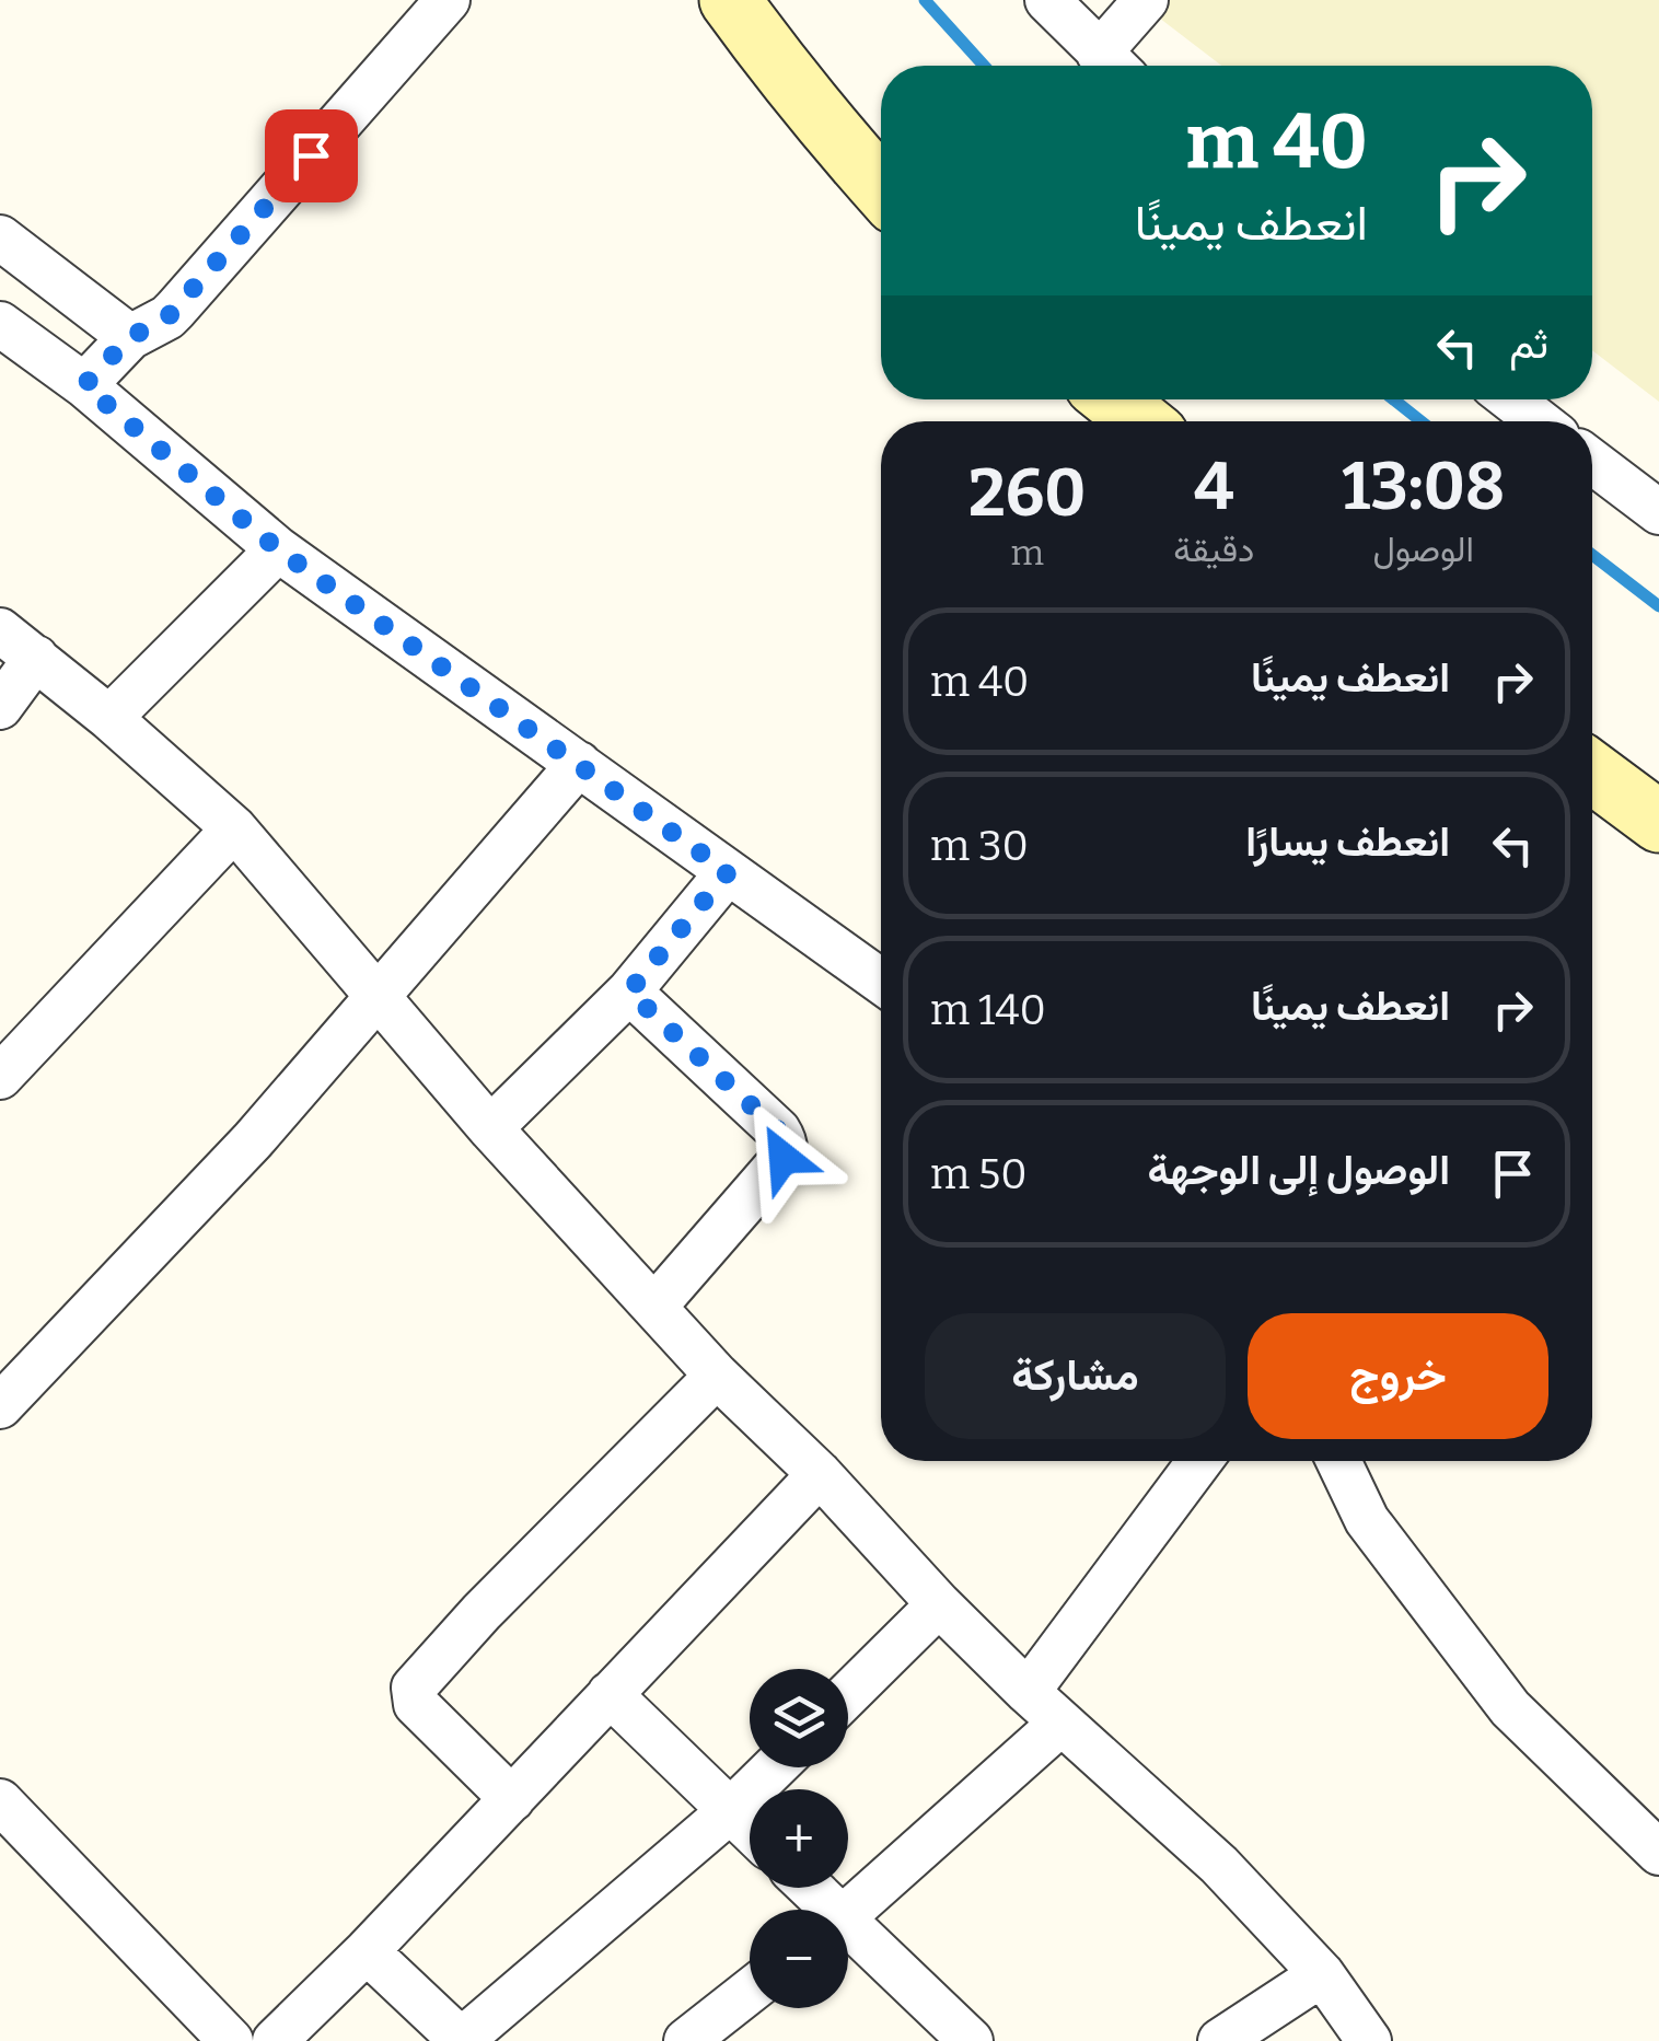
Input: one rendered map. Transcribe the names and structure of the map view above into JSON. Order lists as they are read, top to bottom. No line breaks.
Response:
{"page":{"turn":["40 m","انعطف يمينًا"],"then":"ثم","eta":["13:08","الوصول","4","دقيقة","260","m"],"list":[{"name":"انعطف يمينًا","value":"40 m"},{"name":"انعطف يسارًا","value":"30 m"},{"name":"انعطف يمينًا","value":"140 m"},{"name":"الوصول إلى الوجهة","value":"50 m"}],"buttons":["خروج","مشاركة"],"map_buttons":["+","−"]}}
